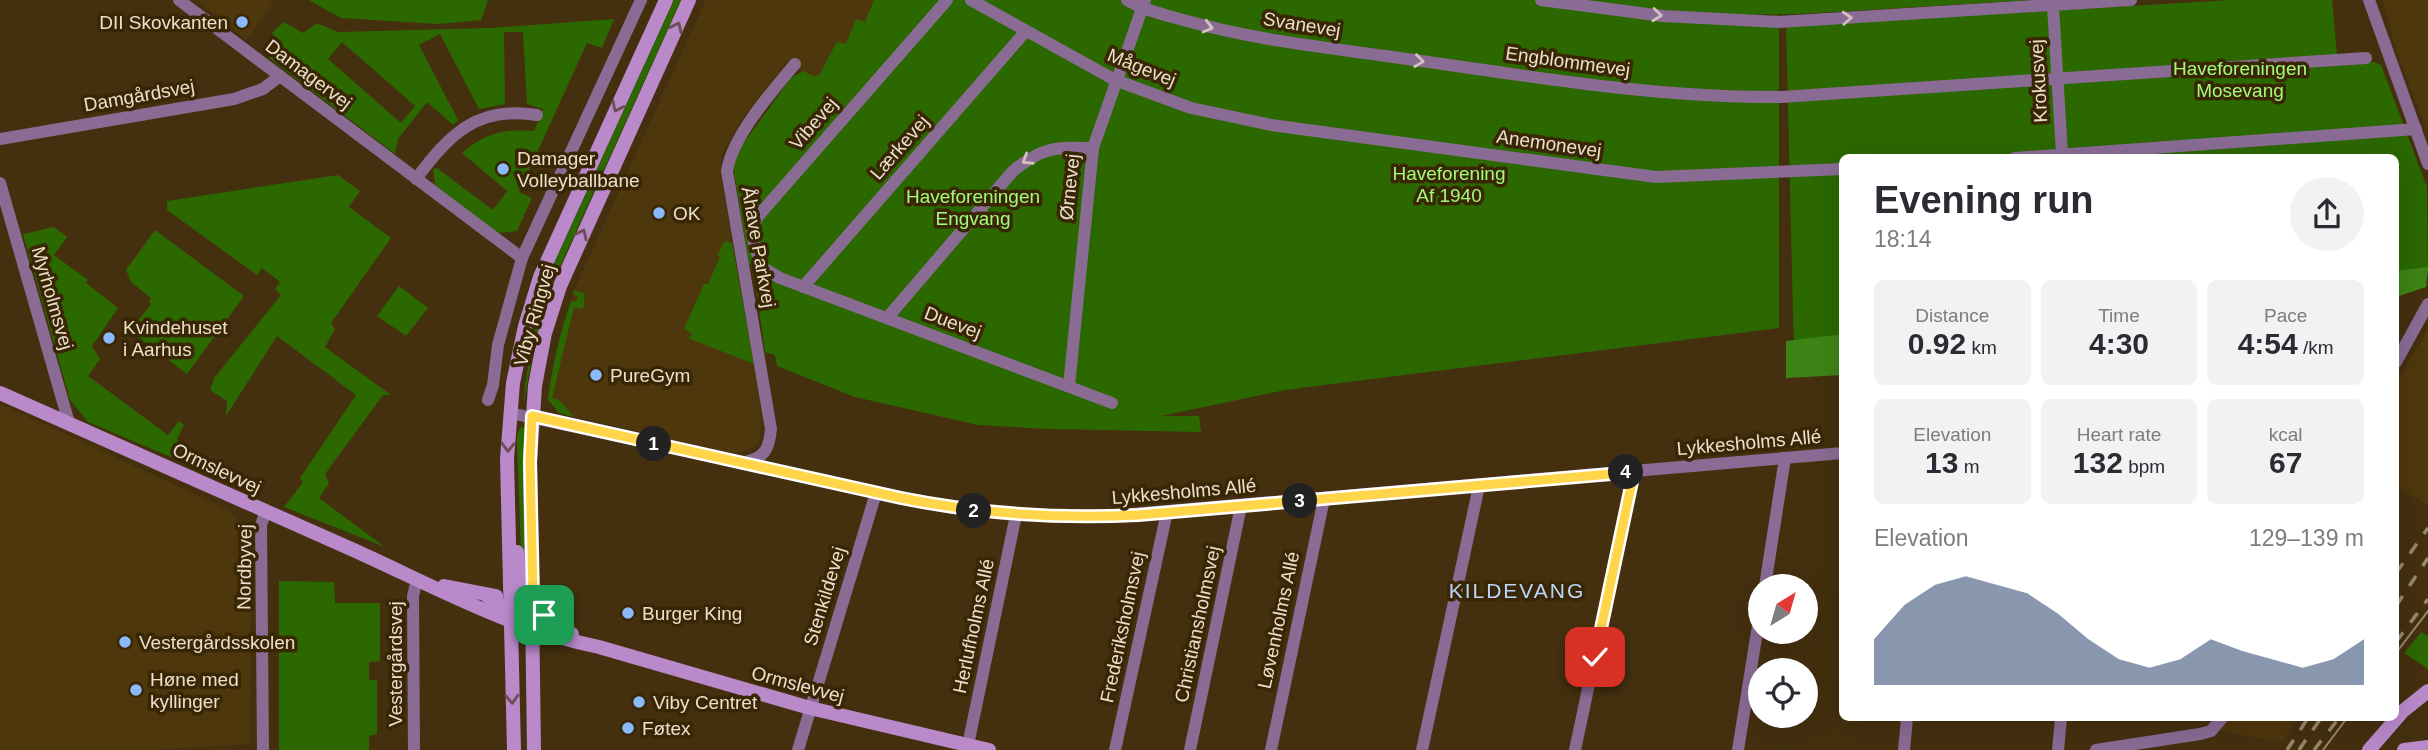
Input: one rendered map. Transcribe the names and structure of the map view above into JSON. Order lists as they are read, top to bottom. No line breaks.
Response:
{"streets":{"main road":["Viby Ringvej","Ormslevvej"],"street":["Svanevej","Engblommevej","Mågevej","Damagervej","Krokusvej","Damgårdsvej","Vibevej","Anemonevej","Lærkevej","Ørnevej","Åhave Parkvej","Myrholmsvej","Duevej","Lykkesholms Allé","Nordbyvej","Stenkildevej","Løvenholms Allé","Christiansholmsvej","Herlufholms Allé","Frederiksholmsvej","Vestergårdsvej"]},"crossings":[["Svanevej","Engblommevej"],["Svanevej","Ørnevej"],["Engblommevej","Krokusvej"],["Mågevej","Anemonevej"],["Mågevej","Lærkevej"],["Mågevej","Ørnevej"],["Damagervej","Damgårdsvej"],["Vibevej","Duevej"],["Lærkevej","Duevej"],["Ørnevej","Duevej"],["Åhave Parkvej","Lykkesholms Allé"],["Myrholmsvej","Ormslevvej"],["Viby Ringvej","Lykkesholms Allé"],["Viby Ringvej","Ormslevvej"],["Lykkesholms Allé","Stenkildevej"],["Lykkesholms Allé","Løvenholms Allé"],["Lykkesholms Allé","Christiansholmsvej"],["Lykkesholms Allé","Herlufholms Allé"],["Lykkesholms Allé","Frederiksholmsvej"],["Ormslevvej","Nordbyvej"],["Ormslevvej","Stenkildevej"],["Ormslevvej","Herlufholms Allé"],["Ormslevvej","Vestergårdsvej"]],"one_way":["Svanevej"],"districts":["KILDEVANG"],"parks":["Haveforeningen Mosevang","Haveforening Af 1940","Haveforeningen Engvang"],"places":["DII Skovkanten","Damager Volleyballbane","OK","Kvindehuset i Aarhus","PureGym","Burger King","Vestergårdsskolen","Høne med kyllinger","Viby Centret","Føtex"],"north":"top right","page":{"heading":["Evening run","18:14"],"stats":[["Distance","0.92 km"],["Time","4:30"],["Pace","4:54 /km"],["Elevation","13 m"],["Heart rate","132 bpm"],["kcal","67"]],"pins":["1","4","3","2"],"chart":["Elevation","129–139 m"]}}
